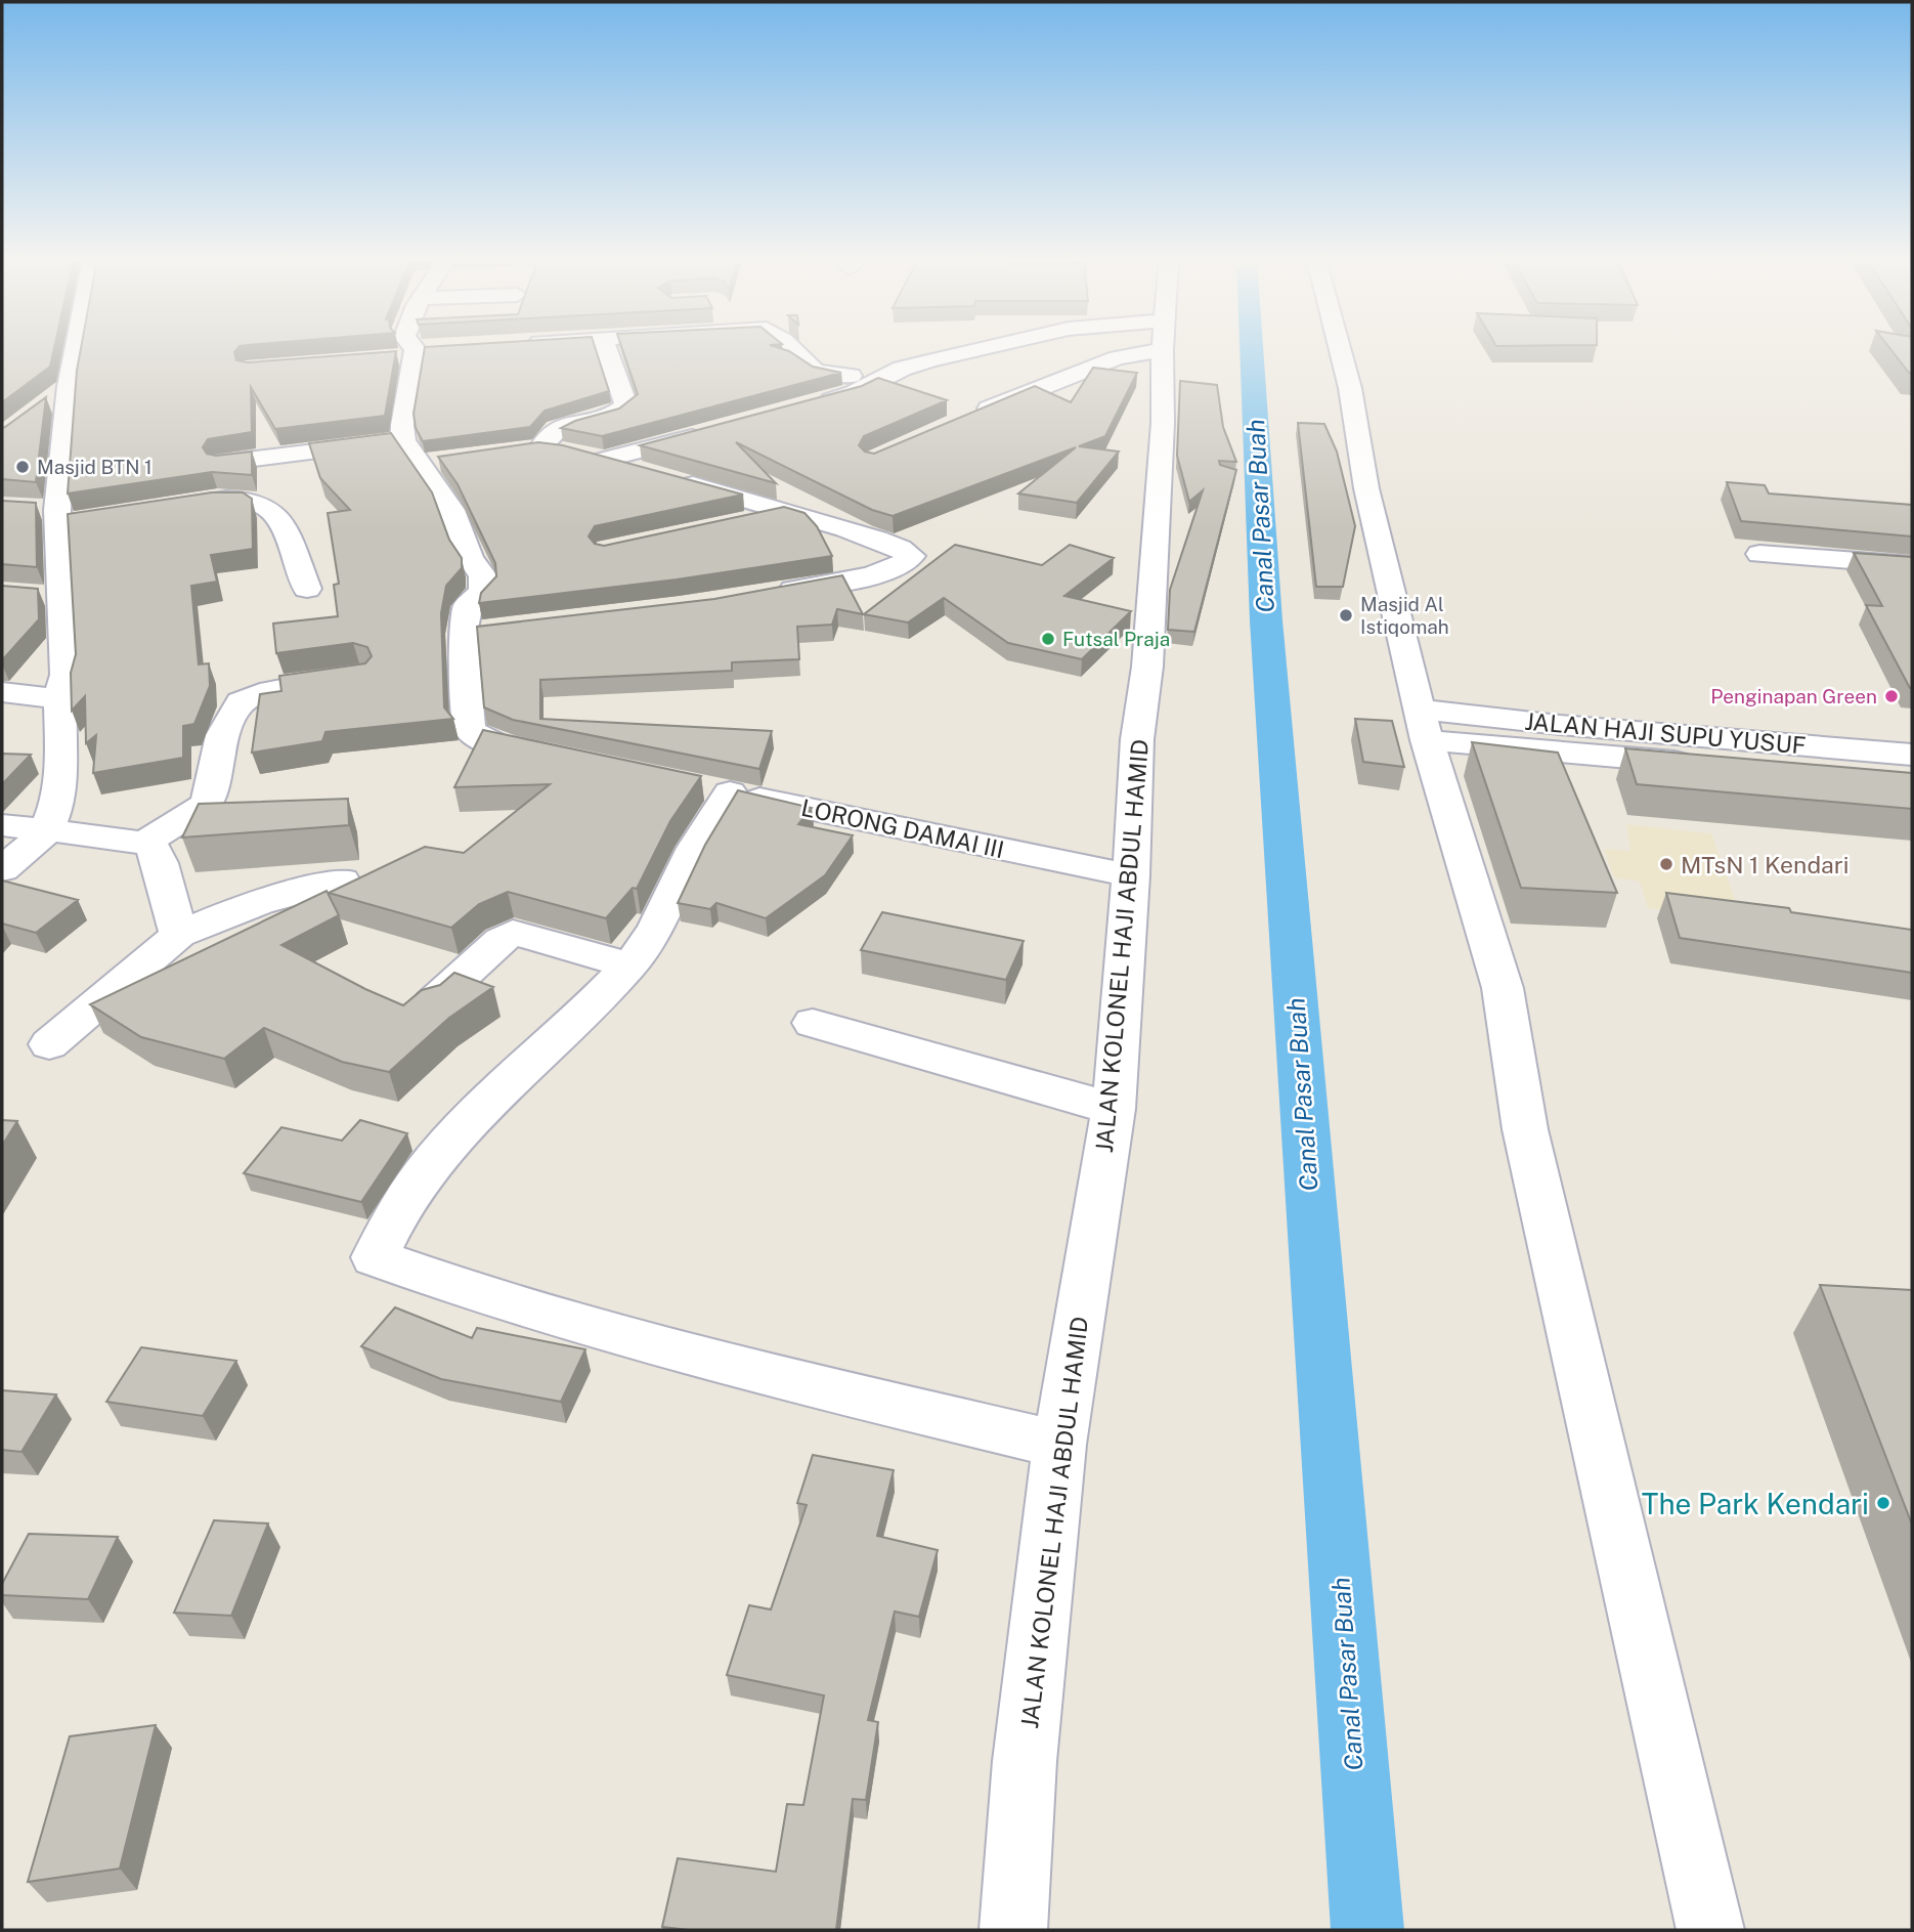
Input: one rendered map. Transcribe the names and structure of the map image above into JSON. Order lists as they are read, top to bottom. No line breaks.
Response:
{"streets":{"street":["JALAN HAJI SUPU YUSUF","LORONG DAMAI III","JALAN KOLONEL HAJI ABDUL HAMID"]},"crossings":[["LORONG DAMAI III","JALAN KOLONEL HAJI ABDUL HAMID"]],"water":["Canal Pasar Buah"],"places":["Masjid BTN 1","Masjid Al Istiqomah","Futsal Praja","Penginapan Green","MTsN 1 Kendari","The Park Kendari"]}
